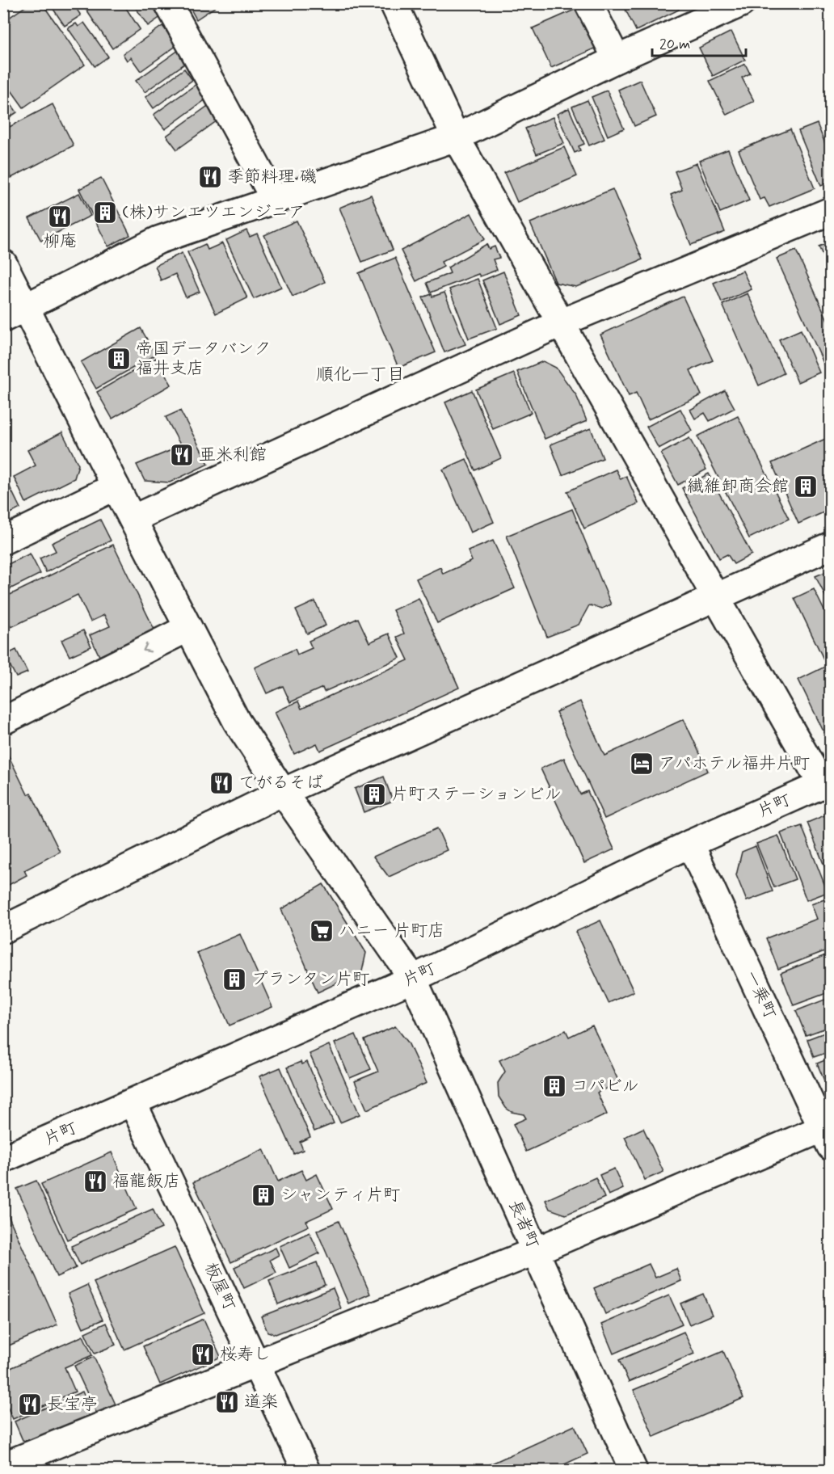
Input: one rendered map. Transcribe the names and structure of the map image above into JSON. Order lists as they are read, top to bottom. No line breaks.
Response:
{"streets":{"street":["片町","一乗町","長者町","板屋町"]},"crossings":[["片町","一乗町"],["片町","長者町"],["片町","板屋町"]],"districts":["順化一丁目"],"places":{"restaurant":["季節料理 磯","柳庵","亜米利館","てがるそば","福龍飯店","桜寿し","道楽","長宝亭"],"building":["(株)サンエツエンジニア","帝国データバンク 福井支店","繊維卸商会館","片町ステーションビル","プランタン片町","コパビル","シャンティ片町"],"hotel":["アパホテル福井片町"],"supermarket":["ハニー 片町店"]},"scale_bar":"20 m"}
